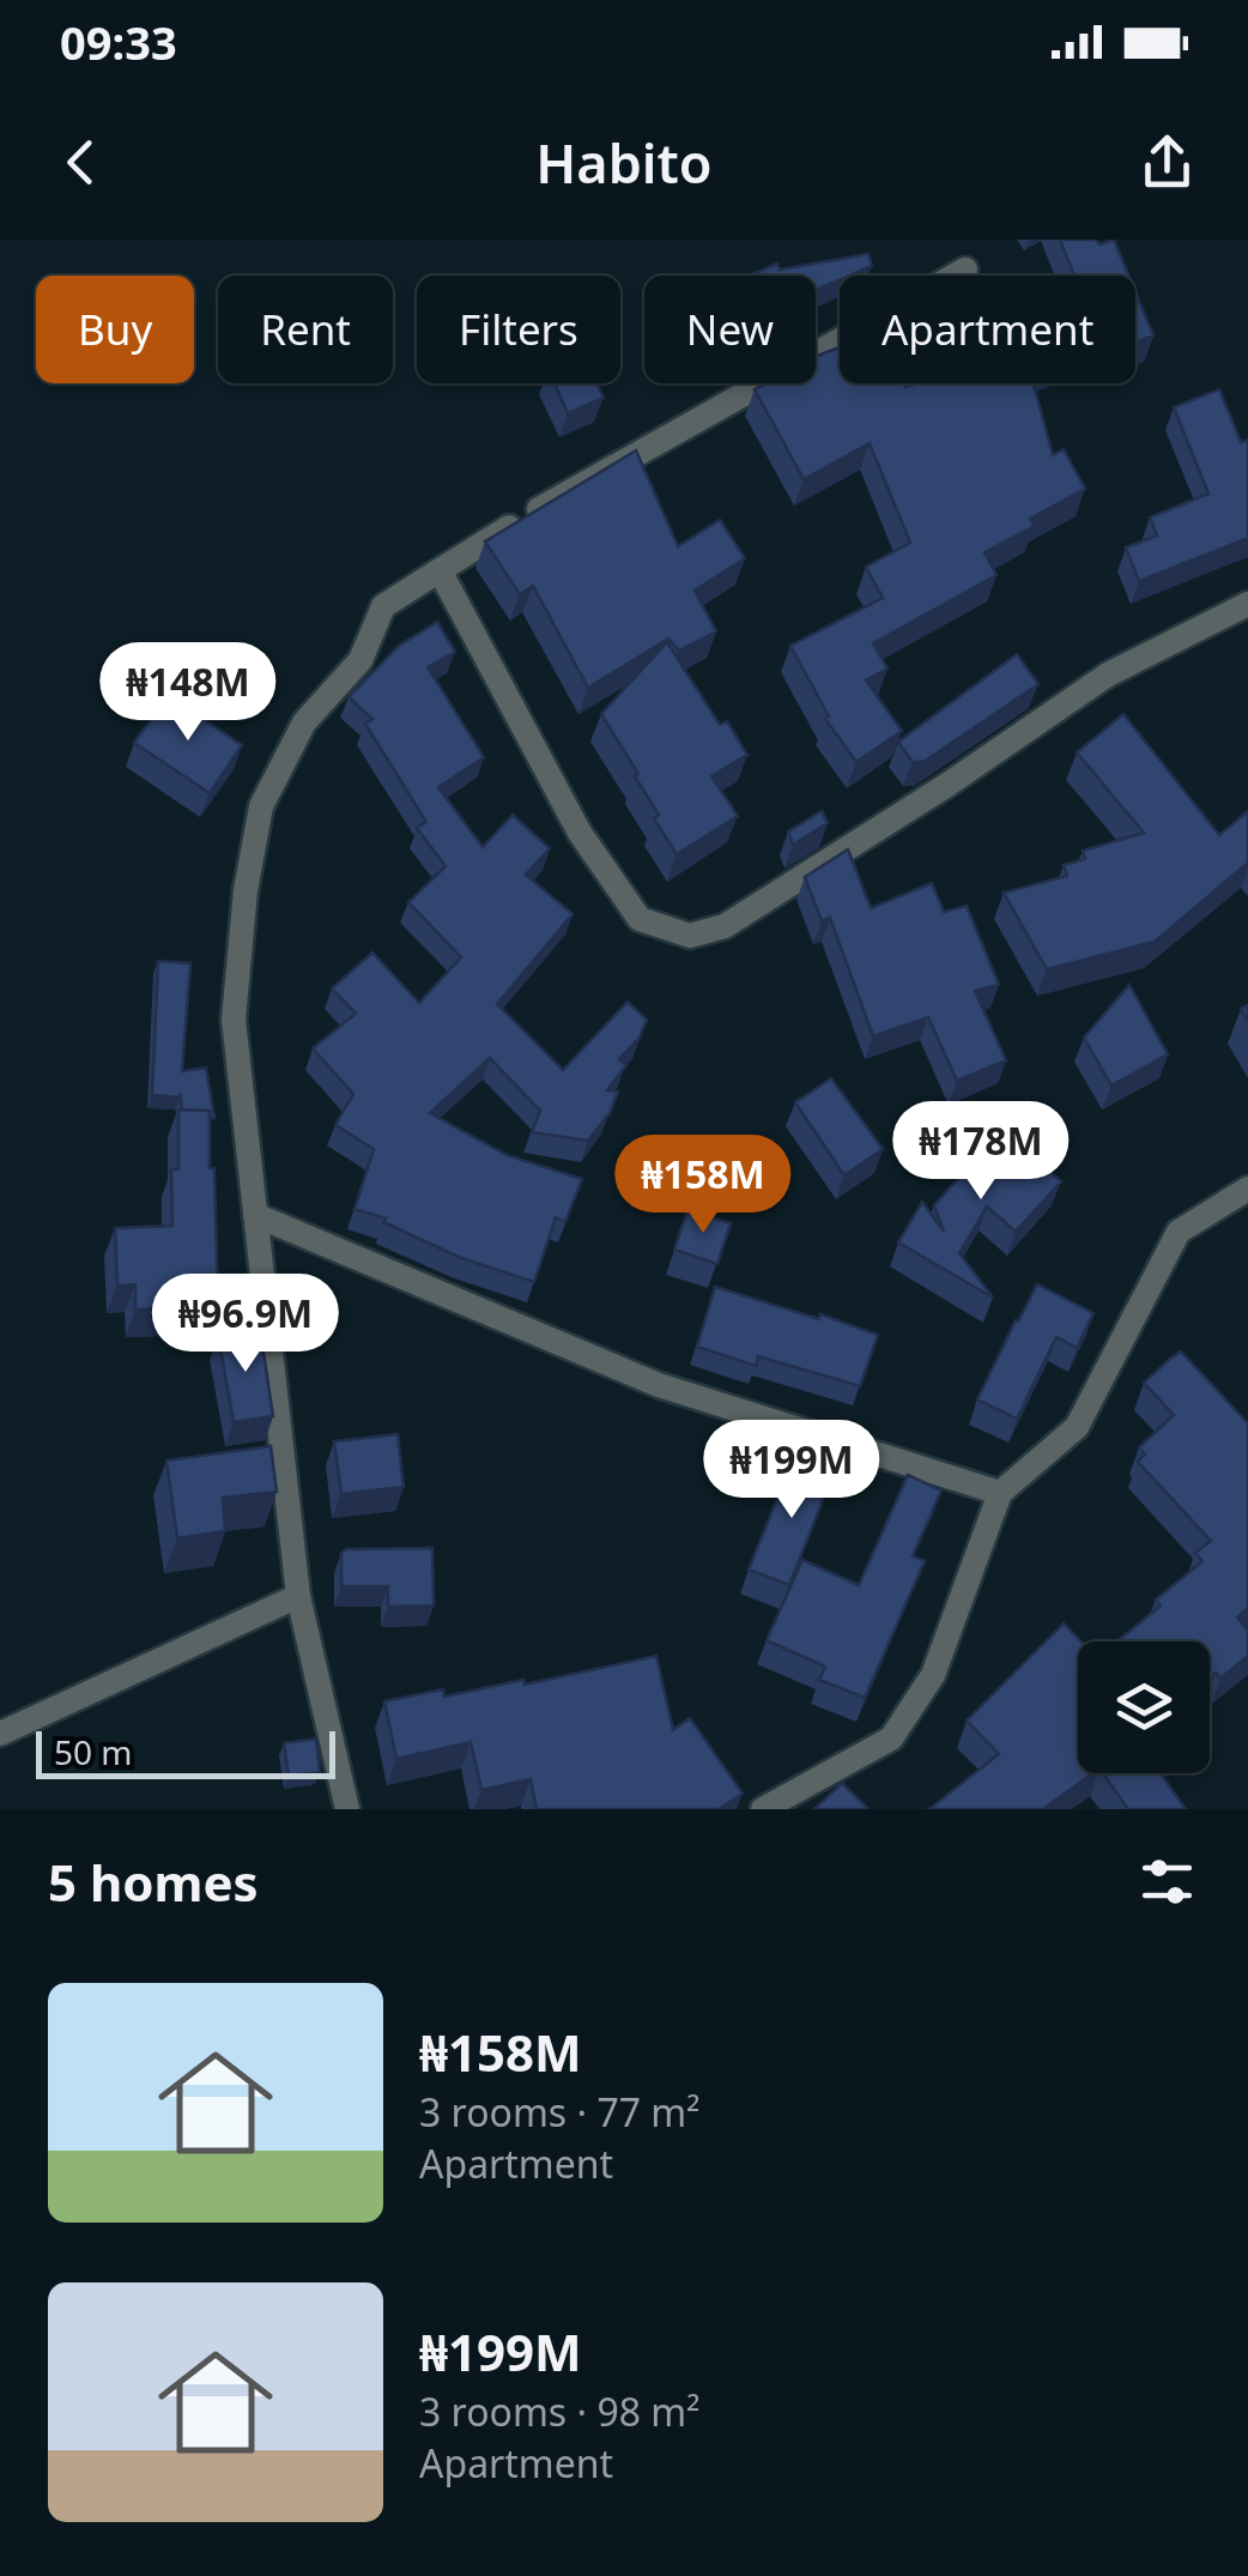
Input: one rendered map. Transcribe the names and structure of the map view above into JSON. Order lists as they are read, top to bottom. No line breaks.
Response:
{"scale_bar":"50 m","page":{"status":"09:33","header":"Habito","chip":["Buy","Rent","Filters","New","Apartment"],"price":["₦148M","₦178M","₦158M","₦96.9M","₦199M"],"scale":"50 m","heading":"5 homes","list":[{"name":"₦158M","note":"3 rooms · 77 m² · Apartment"},{"name":"₦199M","note":"3 rooms · 98 m² · Apartment"}]}}
